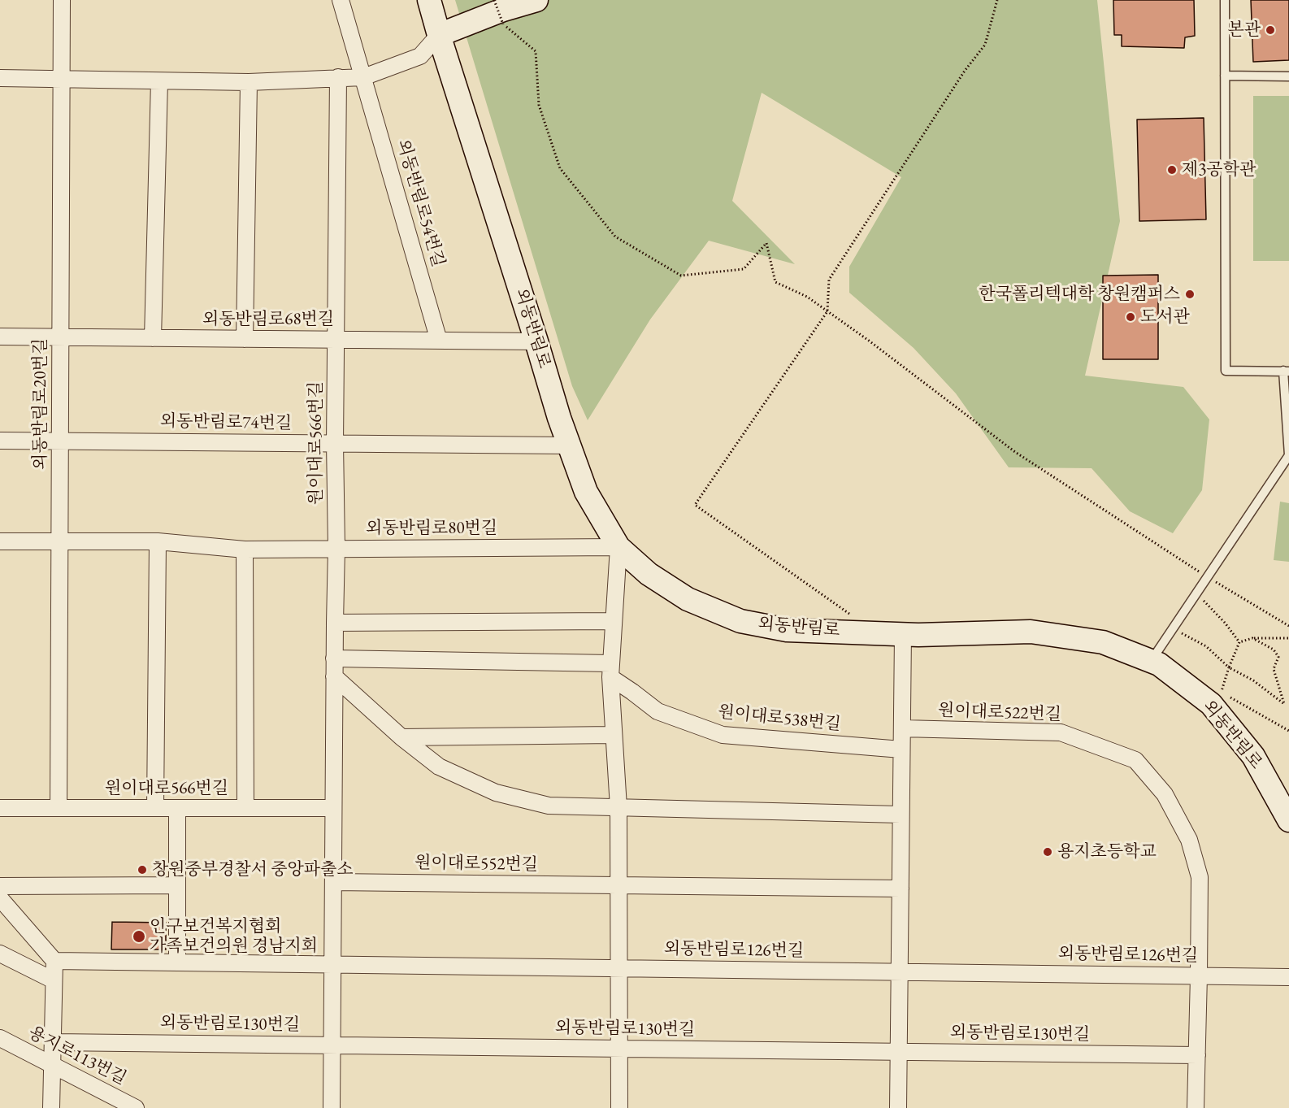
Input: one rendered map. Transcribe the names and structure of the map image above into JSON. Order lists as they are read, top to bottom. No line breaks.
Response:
{"streets":{"main road":["외동반림로"],"street":["외동반림로54번길","외동반림로68번길","외동반림로20번길","외동반림로74번길","원이대로566번길","외동반림로80번길","원이대로522번길","원이대로538번길","원이대로552번길","외동반림로126번길","외동반림로130번길","용지로113번길"]},"crossings":[["외동반림로54번길","외동반림로68번길"],["외동반림로68번길","외동반림로"],["외동반림로68번길","외동반림로20번길"],["외동반림로68번길","원이대로566번길"],["외동반림로","외동반림로74번길"],["외동반림로","외동반림로80번길"],["외동반림로20번길","외동반림로74번길"],["외동반림로20번길","원이대로566번길"],["외동반림로20번길","외동반림로80번길"],["외동반림로74번길","원이대로566번길"],["원이대로566번길","외동반림로80번길"],["원이대로566번길","원이대로552번길"],["원이대로566번길","외동반림로126번길"],["원이대로566번길","외동반림로130번길"],["원이대로522번길","외동반림로126번길"],["원이대로522번길","외동반림로130번길"]],"places":["본관","제3공학관","한국폴리텍대학 창원캠퍼스","도서관","용지초등학교","창원중부경찰서 중앙파출소","인구보건복지협회 가족보건의원 경남지회"]}
